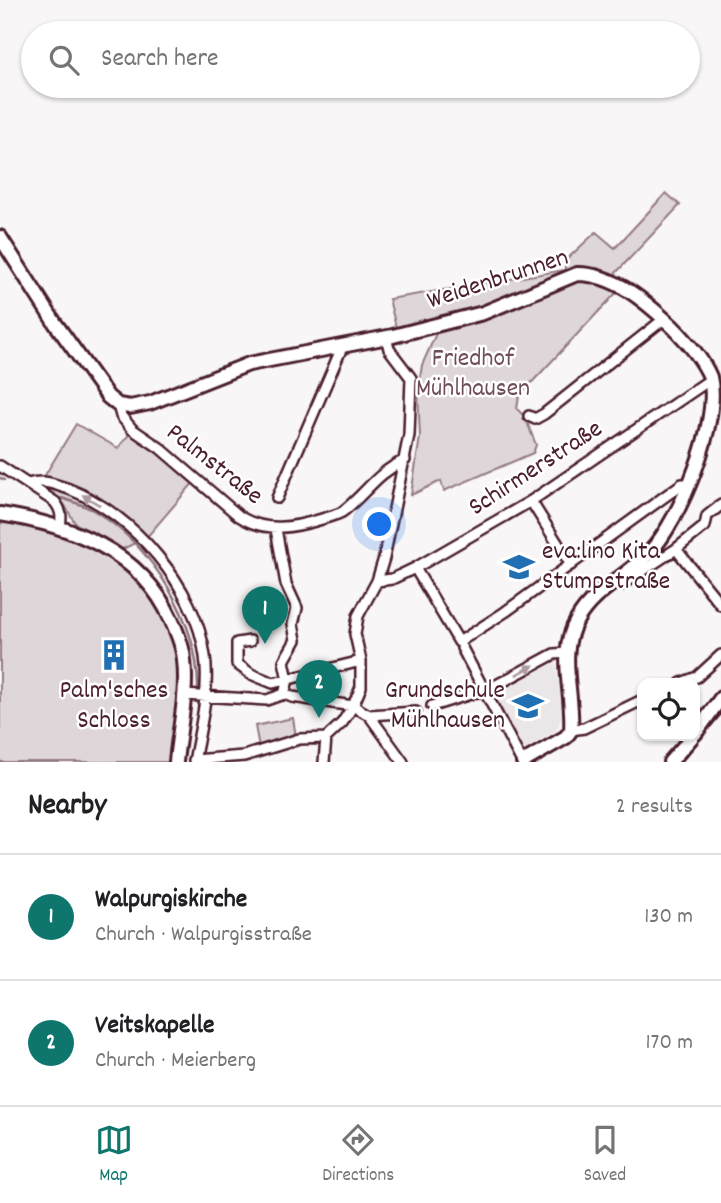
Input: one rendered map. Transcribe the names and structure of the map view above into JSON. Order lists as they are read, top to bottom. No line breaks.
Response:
{"streets":{"street":["Weidenbrunnen","Palmstraße","Schirmerstraße"]},"crossings":[["Weidenbrunnen","Palmstraße"],["Weidenbrunnen","Schirmerstraße"]],"parks":["Friedhof Mühlhausen"],"places":{"school or university":["eva:lino Kita Stumpstraße","Grundschule Mühlhausen"],"building":["Palm'sches Schloss"]},"page":{"search":"Search here","pins":["1","2"],"heading":["Nearby","2 results"],"list":[{"mark":"1","name":"Walpurgiskirche","note":"Church · Walpurgisstraße","value":"130 m"},{"mark":"2","name":"Veitskapelle","note":"Church · Meierberg","value":"170 m"}],"nav":["Map","Directions","Saved"]}}
